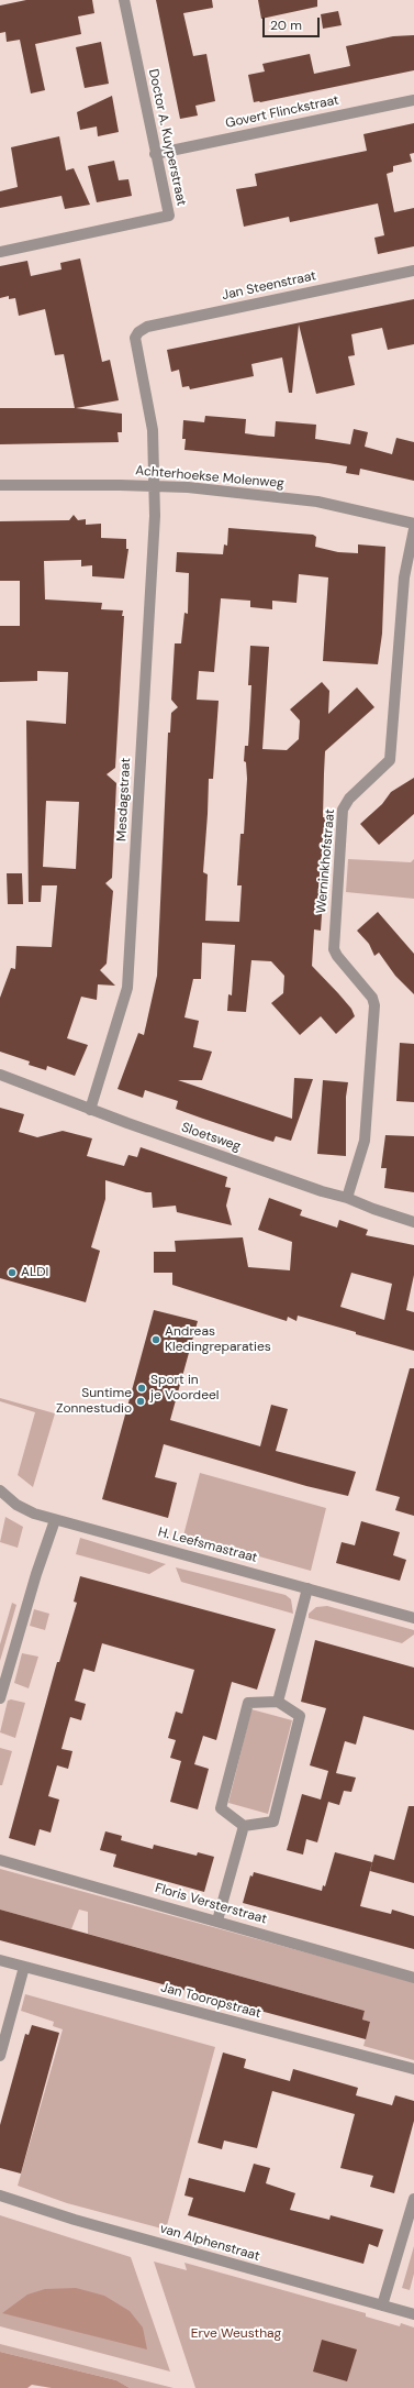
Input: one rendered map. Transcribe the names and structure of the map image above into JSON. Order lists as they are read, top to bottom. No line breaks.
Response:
{"streets":{"street":["Govert Flinckstraat","Doctor A. Kuyperstraat","Jan Steenstraat","Achterhoekse Molenweg","Mesdagstraat","Werninkhofstraat","Sloetsweg","H. Leefsmastraat","Floris Versterstraat","Jan Tooropstraat","van Alphenstraat"]},"crossings":[["Govert Flinckstraat","Doctor A. Kuyperstraat"],["Jan Steenstraat","Mesdagstraat"],["Achterhoekse Molenweg","Mesdagstraat"],["Mesdagstraat","Sloetsweg"],["Werninkhofstraat","Sloetsweg"]],"parks":["Erve Weusthag"],"places":["ALDI","Andreas Kledingreparaties","Sport in je Voordeel","Suntime Zonnestudio"],"scale_bar":"20 m"}
